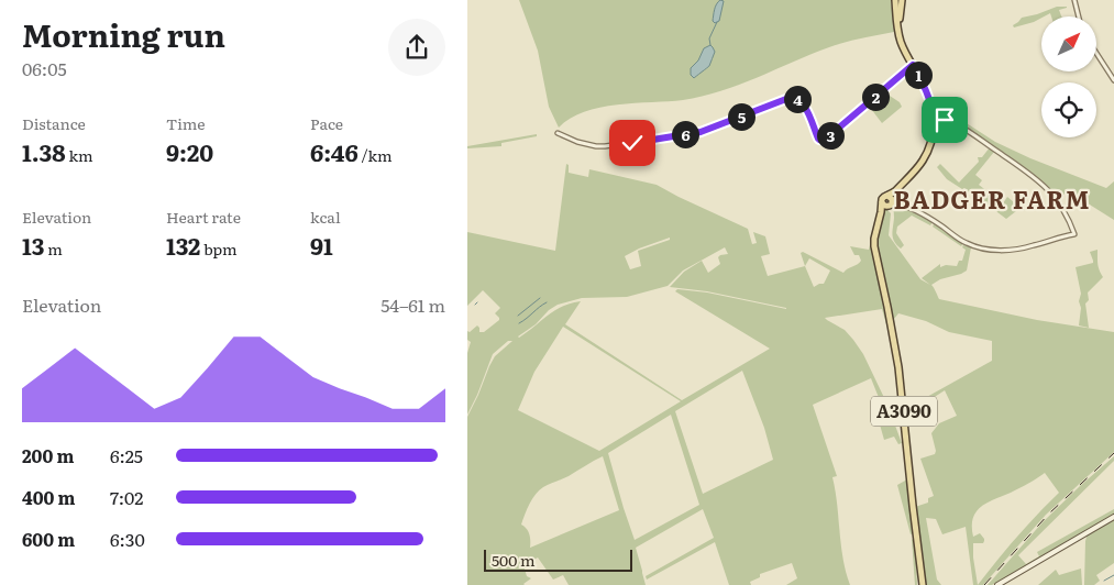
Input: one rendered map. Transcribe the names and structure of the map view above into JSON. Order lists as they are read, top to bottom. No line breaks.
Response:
{"streets":{"main road":["A3090"]},"districts":["BADGER FARM"],"scale_bar":"500 m","north":"top right","page":{"heading":["Morning run","06:05"],"pins":["1","2","4","5","6","3"],"stats":[["Distance","1.38 km"],["Time","9:20"],["Pace","6:46 /km"],["Elevation","13 m"],["Heart rate","132 bpm"],["kcal","91"]],"chart":["Elevation","54–61 m"],"list":[{"name":"200 m","note":"6:25"},{"name":"400 m","note":"7:02"},{"name":"600 m","note":"6:30"}],"scale":"500 m"}}
